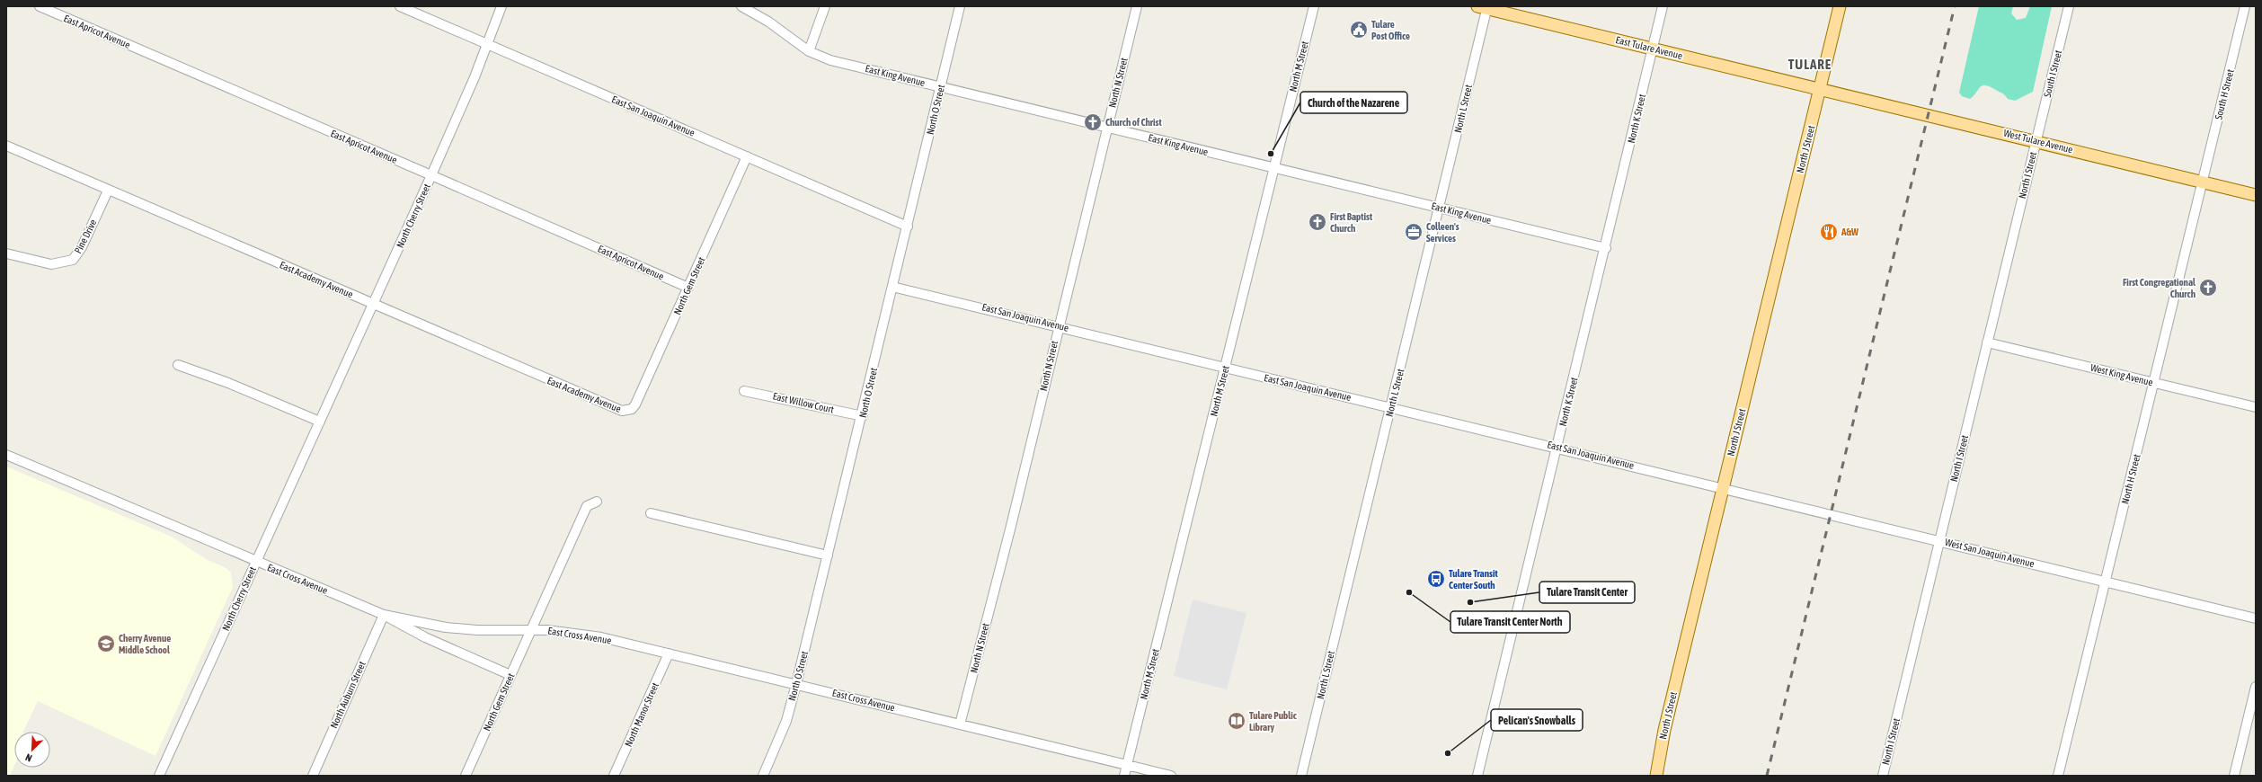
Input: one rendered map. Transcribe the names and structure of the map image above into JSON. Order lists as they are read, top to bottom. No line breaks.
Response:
{"streets":{"main road":["East Tulare Avenue","West Tulare Avenue","North J Street"],"street":["East Apricot Avenue","North M Street","South I Street","East King Avenue","North N Street","South H Street","North L Street","North O Street","East San Joaquin Avenue","North K Street","North I Street","North Cherry Street","Pine Drive","East Academy Avenue","North Gem Street","West King Avenue","East Willow Court","North H Street","West San Joaquin Avenue","East Cross Avenue","North Auburn Street","North Manor Street"]},"crossings":[["East Apricot Avenue","North Cherry Street"],["East Apricot Avenue","North Gem Street"],["East Tulare Avenue","North L Street"],["East Tulare Avenue","North K Street"],["East Tulare Avenue","West Tulare Avenue"],["East Tulare Avenue","North J Street"],["North M Street","East King Avenue"],["North M Street","East San Joaquin Avenue"],["North M Street","East Cross Avenue"],["South I Street","West Tulare Avenue"],["South I Street","North I Street"],["East King Avenue","North N Street"],["East King Avenue","North L Street"],["East King Avenue","North O Street"],["East King Avenue","North K Street"],["North N Street","East San Joaquin Avenue"],["North N Street","East Cross Avenue"],["South H Street","West Tulare Avenue"],["South H Street","North H Street"],["North L Street","East San Joaquin Avenue"],["North O Street","East San Joaquin Avenue"],["North O Street","East Willow Court"],["North O Street","East Cross Avenue"],["East San Joaquin Avenue","North K Street"],["East San Joaquin Avenue","North J Street"],["East San Joaquin Avenue","North Cherry Street"],["East San Joaquin Avenue","North Gem Street"],["East San Joaquin Avenue","West San Joaquin Avenue"],["West Tulare Avenue","North J Street"],["West Tulare Avenue","North I Street"],["West Tulare Avenue","North H Street"],["North J Street","West San Joaquin Avenue"],["North I Street","West King Avenue"],["North I Street","West San Joaquin Avenue"],["North Cherry Street","East Academy Avenue"],["North Cherry Street","East Cross Avenue"],["Pine Drive","East Academy Avenue"],["East Academy Avenue","North Gem Street"],["North Gem Street","East Cross Avenue"],["West King Avenue","North H Street"],["North H Street","West San Joaquin Avenue"],["East Cross Avenue","North Auburn Street"],["East Cross Avenue","North Manor Street"]],"districts":["TULARE"],"places":{"public building":["Tulare Post Office"],"church":["Church of Christ","First Baptist Church","First Congregational Church"],"other":["Church of the Nazarene","Tulare Transit Center North","Tulare Transit Center","Pelican's Snowballs"],"office":["Colleen's Services"],"restaurant":["A&W"],"bus stop":["Tulare Transit Center South"],"school or university":["Cherry Avenue Middle School"],"library":["Tulare Public Library"]},"north":"bottom left"}
